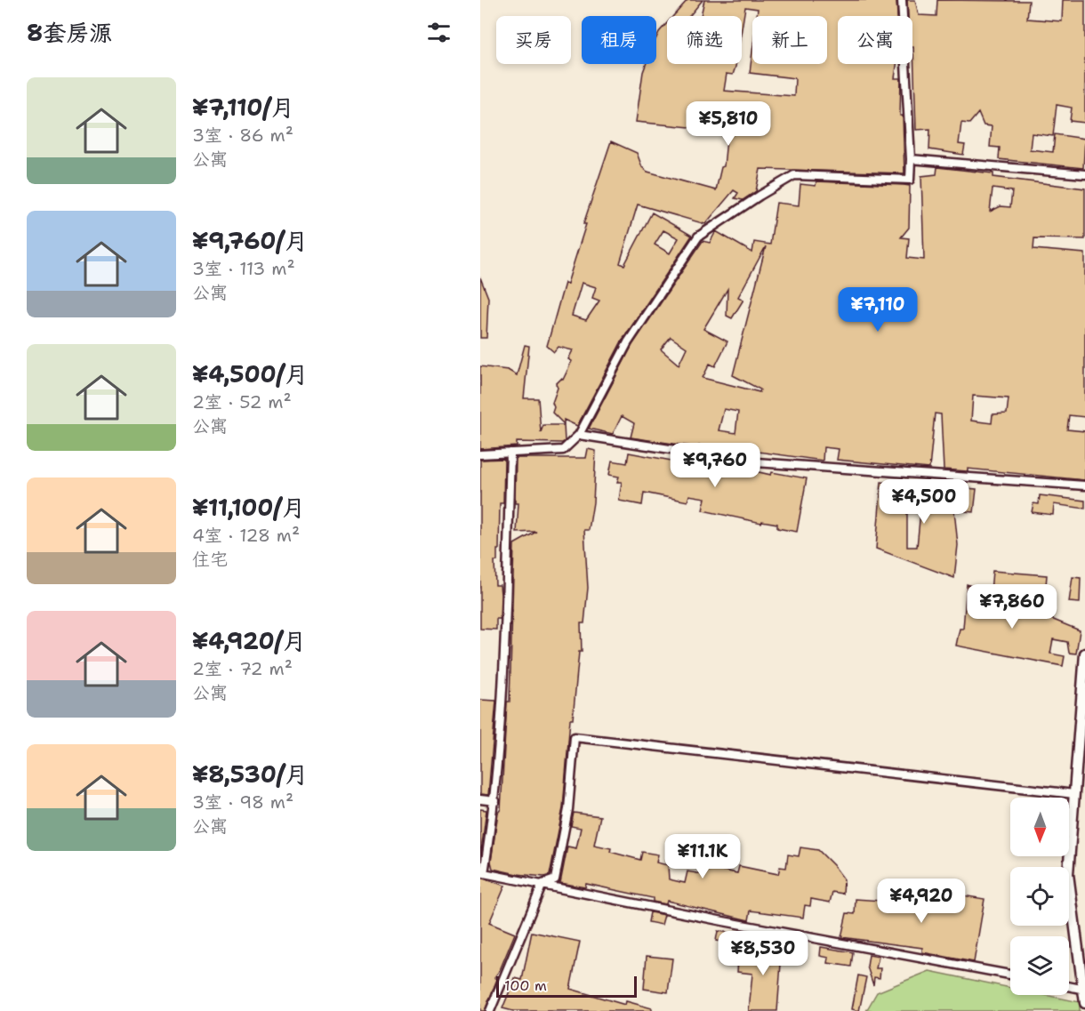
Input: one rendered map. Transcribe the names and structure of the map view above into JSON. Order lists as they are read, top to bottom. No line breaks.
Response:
{"scale_bar":"100 m","north":"bottom","page":{"heading":"8套房源","chip":["买房","租房","筛选","新上","公寓"],"list":[{"name":"¥7,110/月","note":"3室 · 86 m² · 公寓"},{"name":"¥9,760/月","note":"3室 · 113 m² · 公寓"},{"name":"¥4,500/月","note":"2室 · 52 m² · 公寓"},{"name":"¥11,100/月","note":"4室 · 128 m² · 住宅"},{"name":"¥4,920/月","note":"2室 · 72 m² · 公寓"},{"name":"¥8,530/月","note":"3室 · 98 m² · 公寓"}],"price":["¥5,810","¥7,110","¥9,760","¥4,500","¥7,860","¥11.1K","¥4,920","¥8,530"],"scale":"100 m"}}
